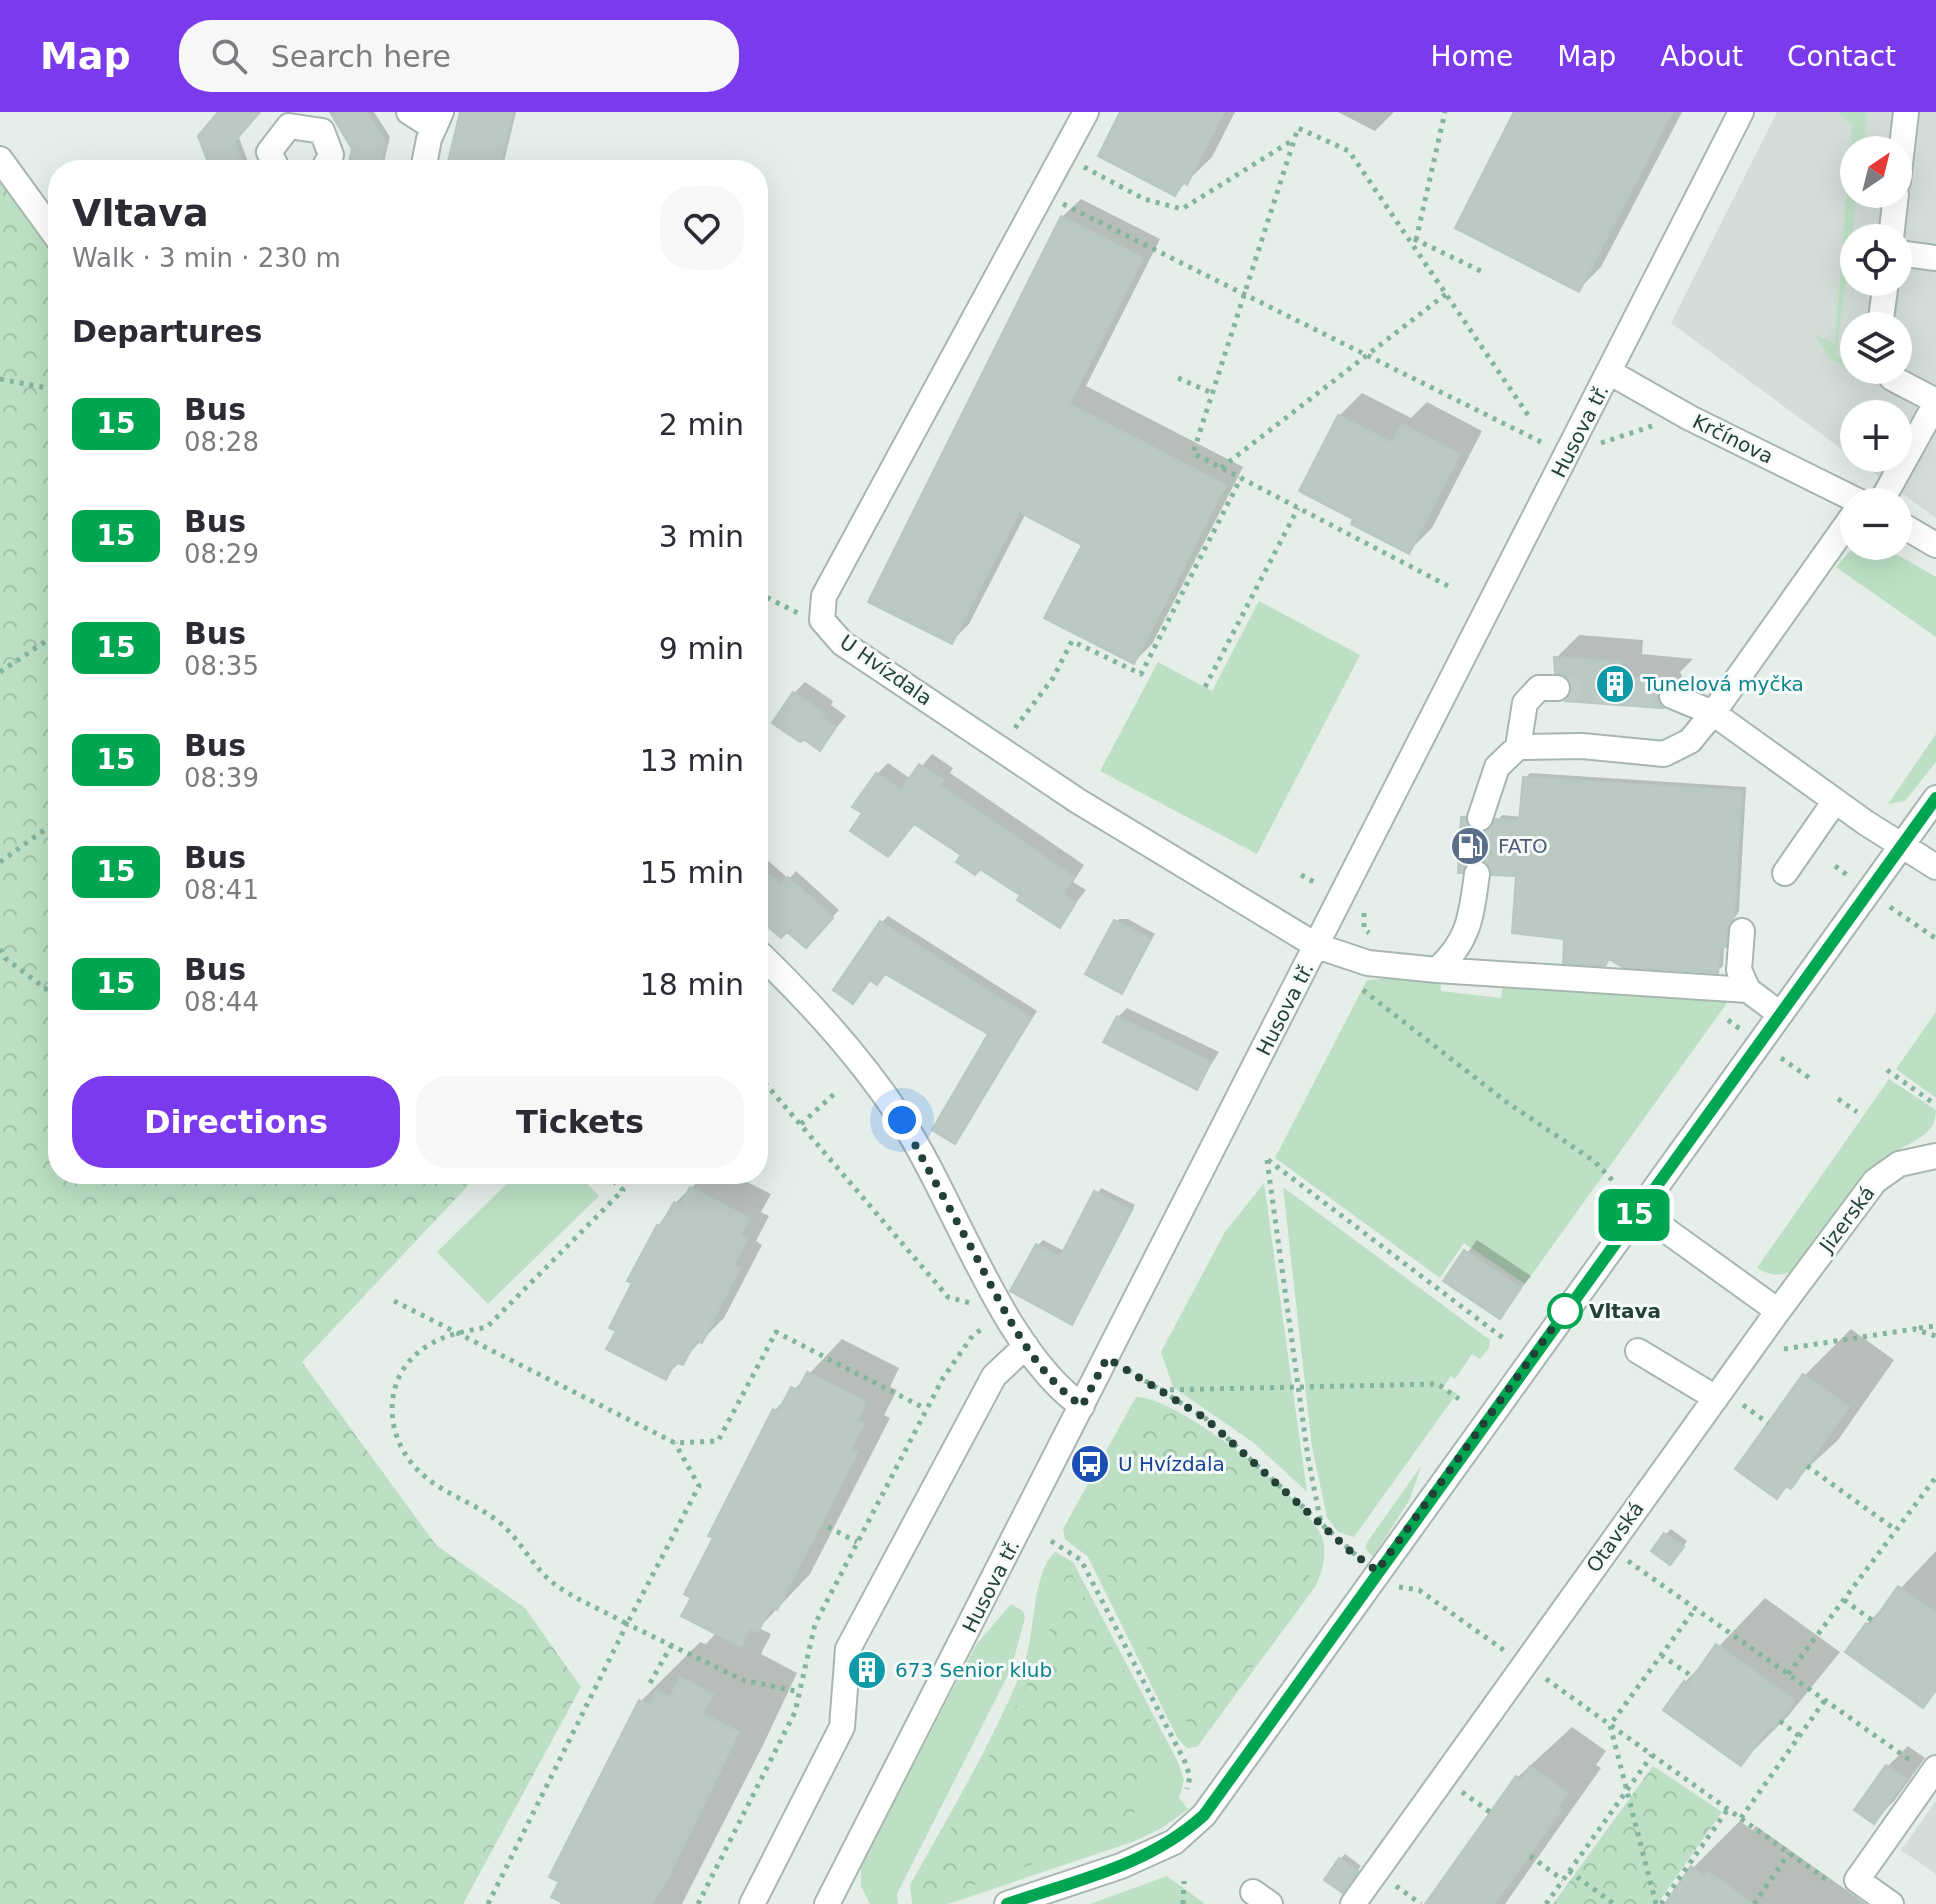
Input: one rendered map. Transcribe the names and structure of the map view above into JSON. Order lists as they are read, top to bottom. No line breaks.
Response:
{"streets":{"street":["Husova tř.","Krčínova","U Hvízdala","Jizerská","Otavská"]},"crossings":[["Husova tř.","Krčínova"],["Husova tř.","U Hvízdala"],["Jizerská","Otavská"]],"places":{"building":["Tunelová myčka","673 Senior klub"],"fuel station":["FATO"],"other":["Vltava"],"bus stop":["U Hvízdala"]},"lines":["bus line 15"],"north":"top right","page":{"header":"Map","search":"Search here","nav":["Home","Map","About","Contact"],"on_map":"15","map_buttons":["+","−"],"heading":[["Vltava","Walk · 3 min · 230 m"],"Departures"],"list":[{"mark":"15","name":"Bus","note":"08:28","value":"2 min"},{"mark":"15","name":"Bus","note":"08:29","value":"3 min"},{"mark":"15","name":"Bus","note":"08:35","value":"9 min"},{"mark":"15","name":"Bus","note":"08:39","value":"13 min"},{"mark":"15","name":"Bus","note":"08:41","value":"15 min"},{"mark":"15","name":"Bus","note":"08:44","value":"18 min"}],"buttons":["Directions","Tickets"]}}
